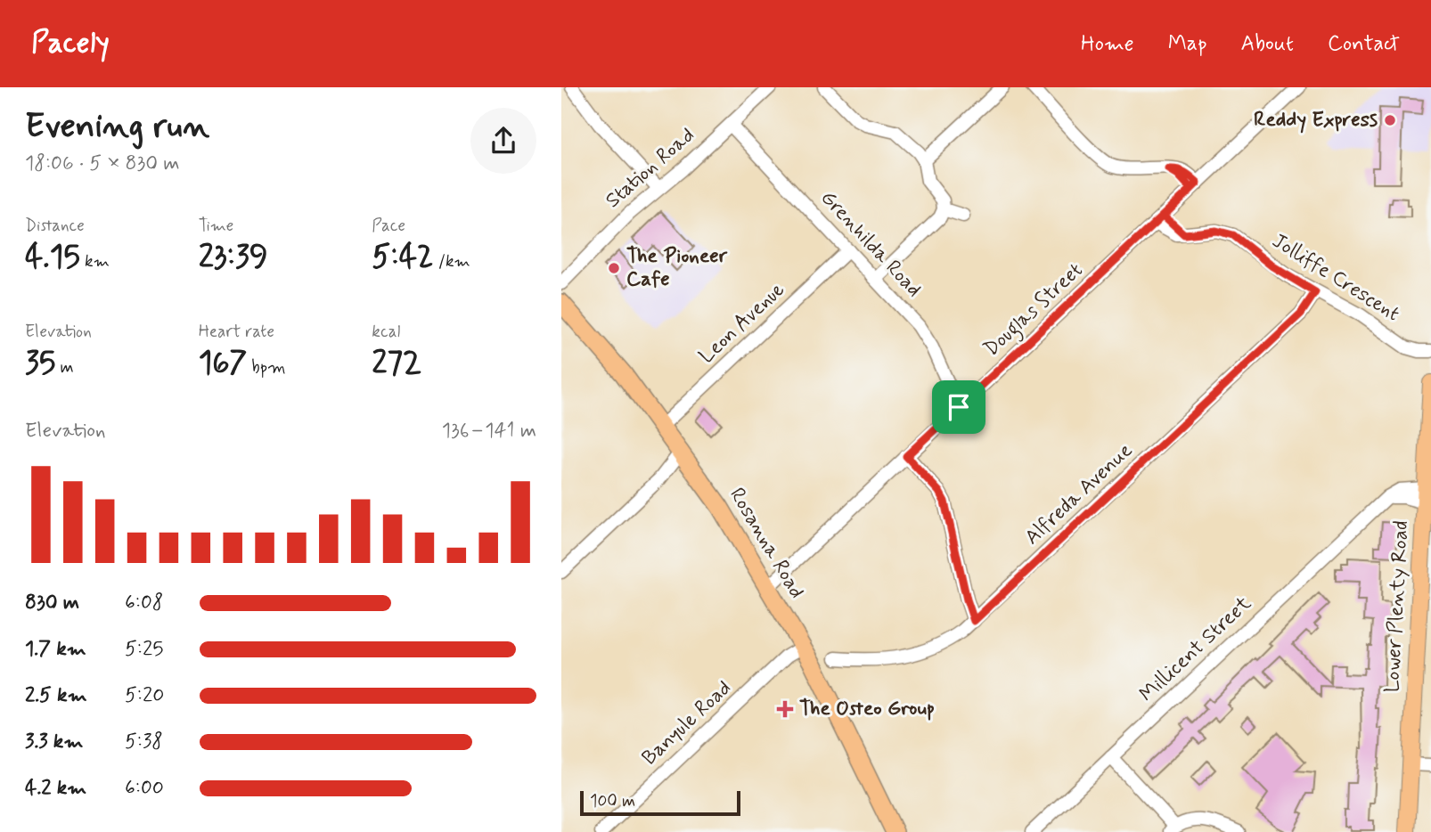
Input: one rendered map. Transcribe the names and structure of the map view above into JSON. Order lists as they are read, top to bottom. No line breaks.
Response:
{"streets":{"highway":["Rosanna Road"],"main road":["Lower Plenty Road"],"street":["Station Road","Grenhilda Road","Jolliffe Crescent","Douglas Street","Leon Avenue","Alfreda Avenue","Millicent Street","Banyule Road"]},"crossings":[["Station Road","Grenhilda Road"],["Grenhilda Road","Douglas Street"],["Grenhilda Road","Leon Avenue"],["Jolliffe Crescent","Douglas Street"],["Jolliffe Crescent","Alfreda Avenue"],["Douglas Street","Rosanna Road"],["Leon Avenue","Rosanna Road"],["Rosanna Road","Banyule Road"],["Lower Plenty Road","Millicent Street"]],"places":{"other":["Reddy Express","The Pioneer Cafe"],"health":["The Osteo Group"]},"scale_bar":"100 m","page":{"header":"Pacely","nav":["Home","Map","About","Contact"],"heading":["Evening run","18:06 · 5 × 830 m"],"stats":[["Distance","4.15 km"],["Time","23:39"],["Pace","5:42 /km"],["Elevation","35 m"],["Heart rate","167 bpm"],["kcal","272"]],"chart":["Elevation","136–141 m"],"list":[{"name":"830 m","note":"6:08"},{"name":"1.7 km","note":"5:25"},{"name":"2.5 km","note":"5:20"},{"name":"3.3 km","note":"5:38"},{"name":"4.2 km","note":"6:00"}],"scale":"100 m"}}
